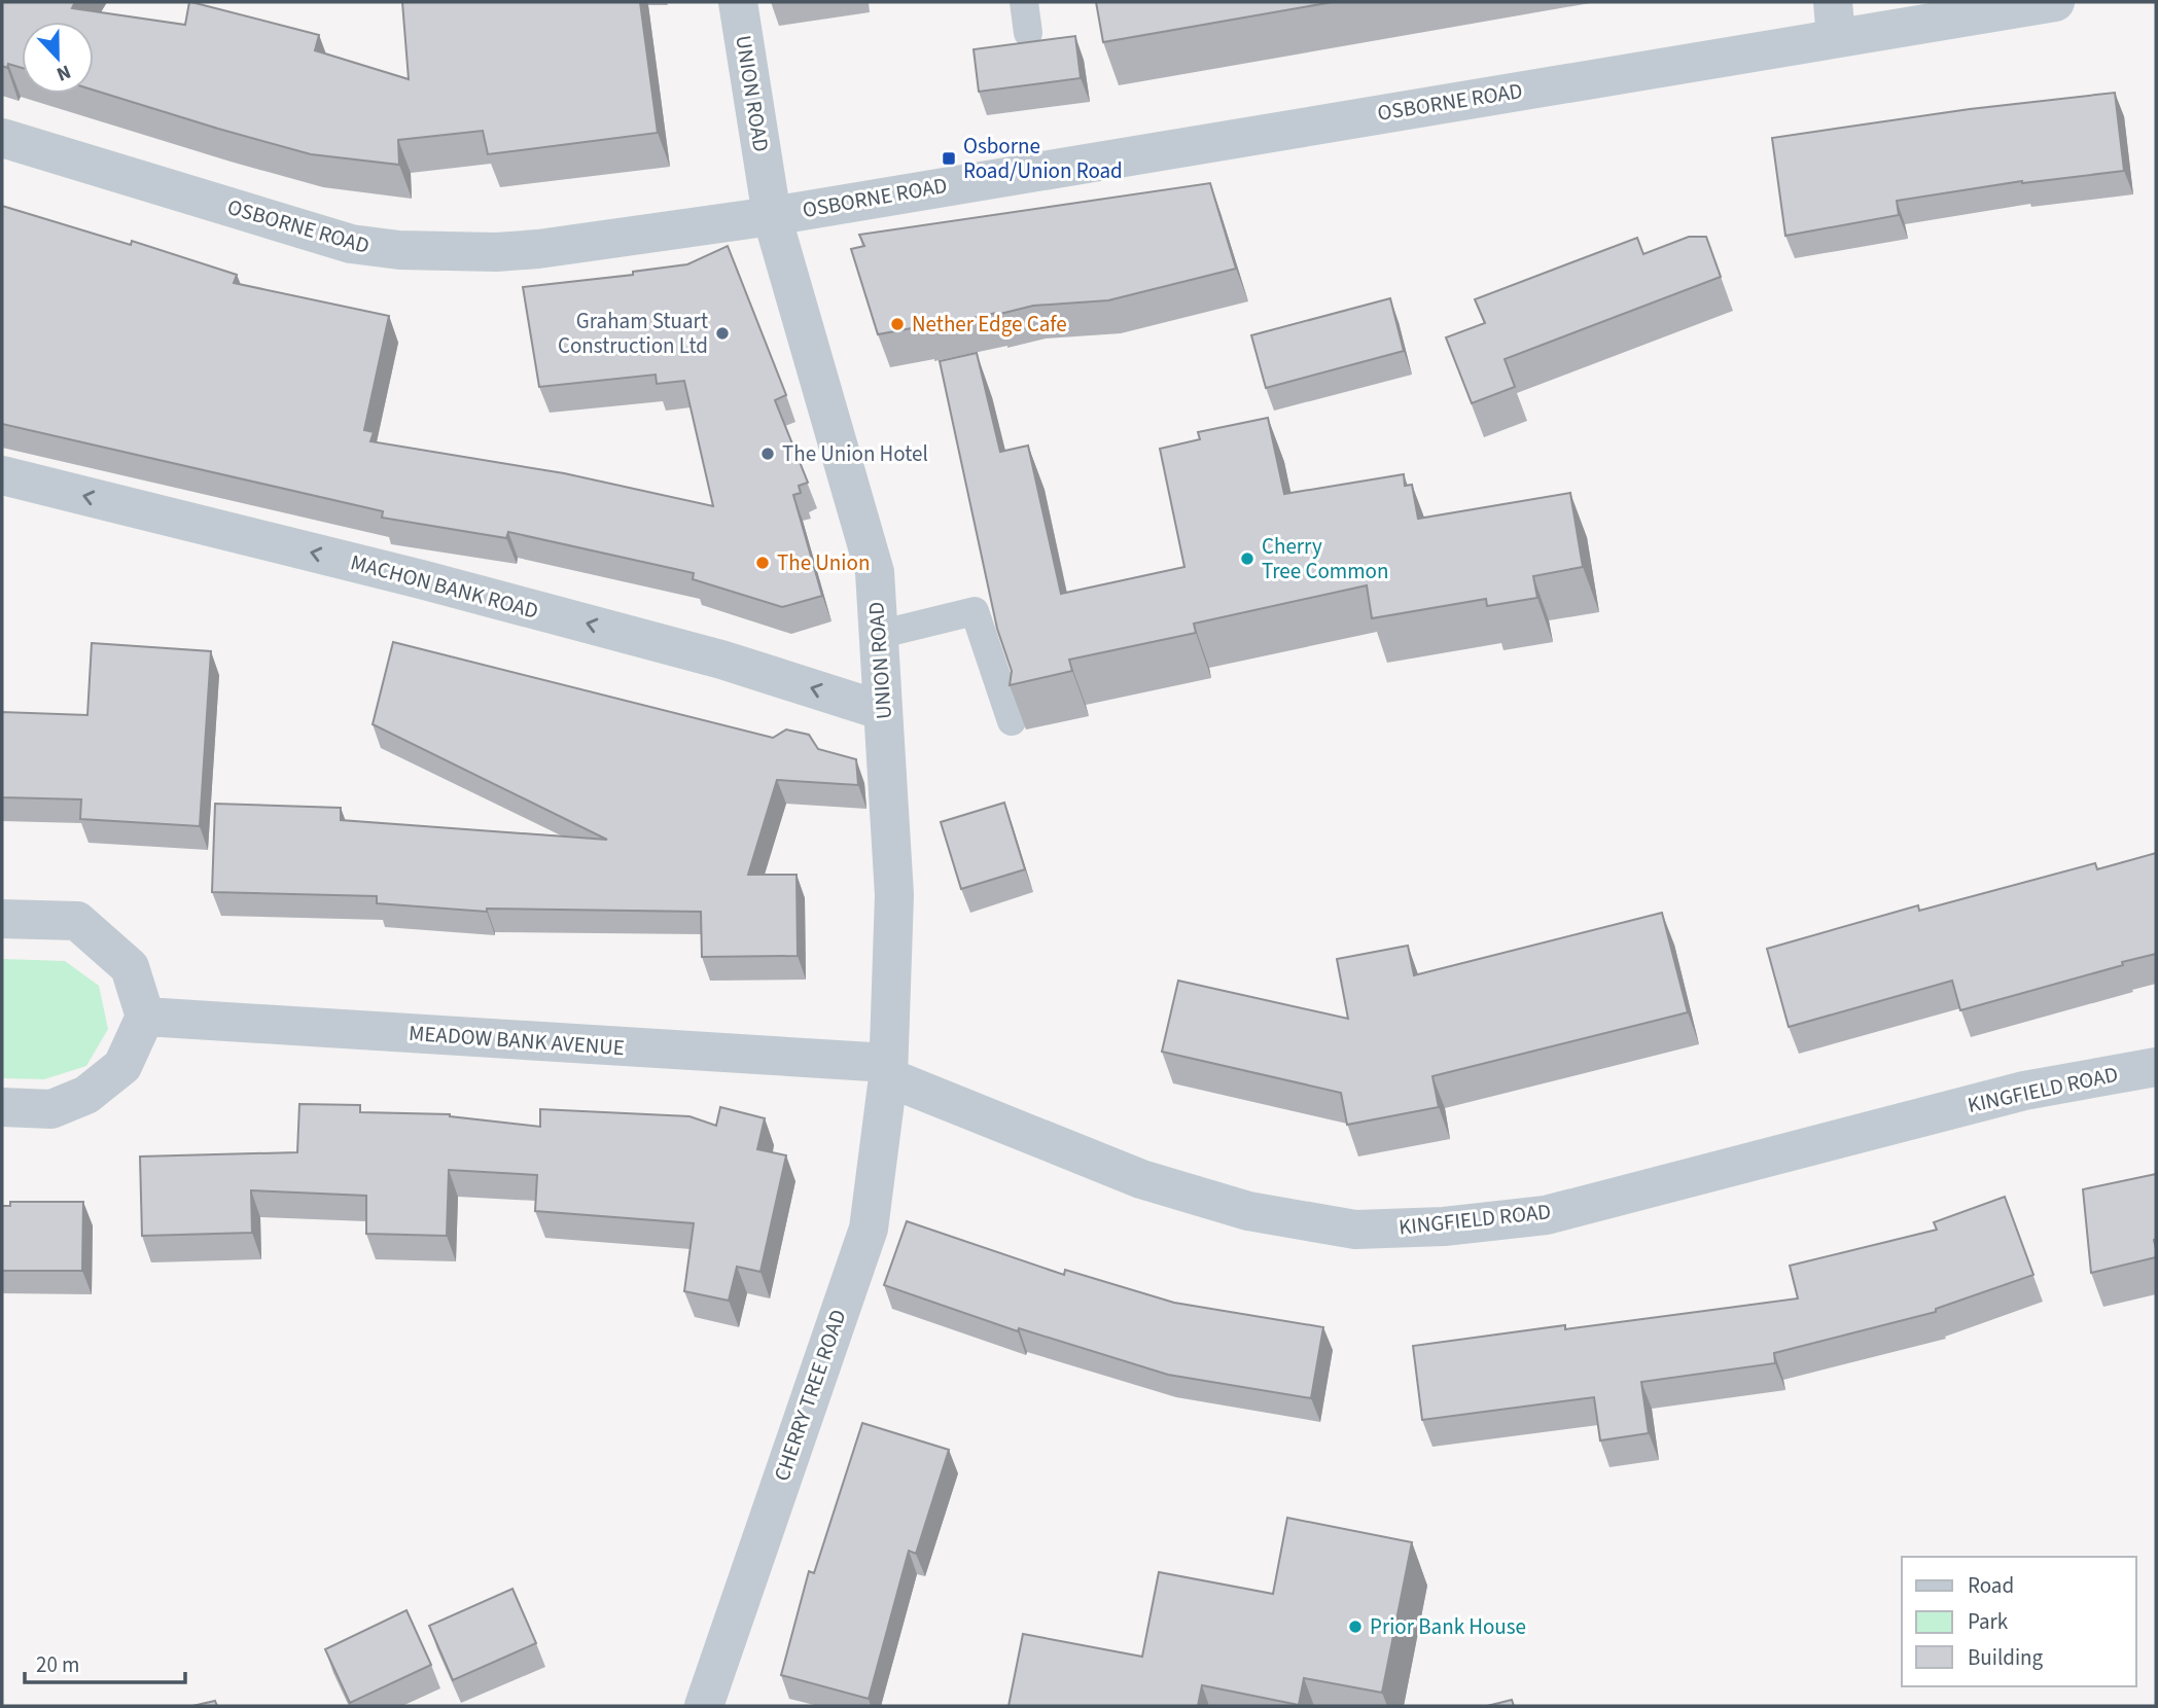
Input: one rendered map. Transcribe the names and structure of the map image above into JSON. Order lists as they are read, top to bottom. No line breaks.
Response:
{"streets":{"street":["UNION ROAD","OSBORNE ROAD","MACHON BANK ROAD","MEADOW BANK AVENUE","KINGFIELD ROAD","CHERRY TREE ROAD"]},"crossings":[["UNION ROAD","OSBORNE ROAD"],["UNION ROAD","MACHON BANK ROAD"],["UNION ROAD","MEADOW BANK AVENUE"],["UNION ROAD","KINGFIELD ROAD"],["UNION ROAD","CHERRY TREE ROAD"],["MEADOW BANK AVENUE","KINGFIELD ROAD"],["MEADOW BANK AVENUE","CHERRY TREE ROAD"],["KINGFIELD ROAD","CHERRY TREE ROAD"]],"one_way":["MACHON BANK ROAD"],"places":{"transit":["Osborne Road/Union Road"],"other":["Nether Edge Cafe","Graham Stuart Construction Ltd","The Union Hotel","Cherry Tree Common","The Union","Prior Bank House"]},"legend":["Road","Park","Building"],"scale_bar":"20 m","north":"bottom"}
